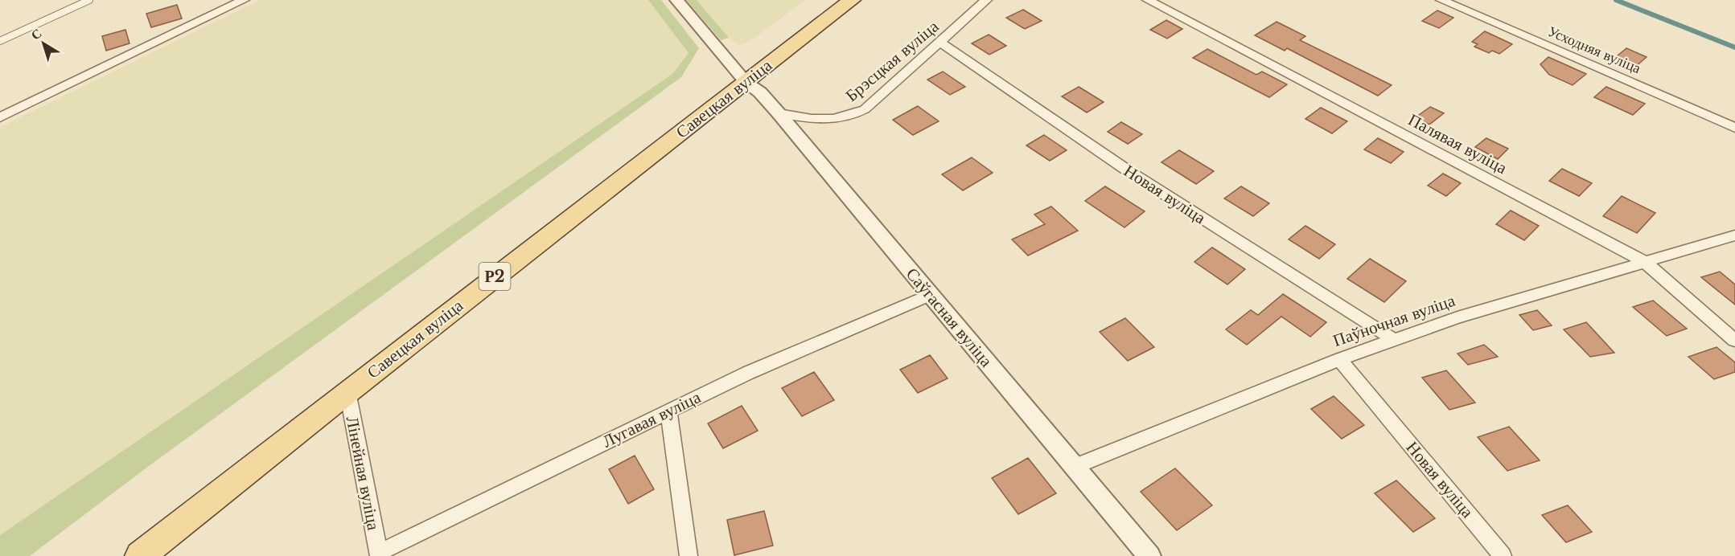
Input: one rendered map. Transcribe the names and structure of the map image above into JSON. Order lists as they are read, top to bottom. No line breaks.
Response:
{"streets":{"main road":["Савецкая вуліца","Р2"],"street":["Усходняя вуліца","Брэсцкая вуліца","Палявая вуліца","Новая вуліца","Саўгасная вуліца","Паўночная вуліца","Лугавая вуліца","Лінейная вуліца"]},"crossings":[["Брэсцкая вуліца","Новая вуліца"],["Брэсцкая вуліца","Саўгасная вуліца"],["Савецкая вуліца","Саўгасная вуліца"],["Савецкая вуліца","Лінейная вуліца"],["Палявая вуліца","Паўночная вуліца"],["Новая вуліца","Паўночная вуліца"],["Саўгасная вуліца","Паўночная вуліца"],["Саўгасная вуліца","Лугавая вуліца"],["Лугавая вуліца","Лінейная вуліца"]],"north":"top left"}
